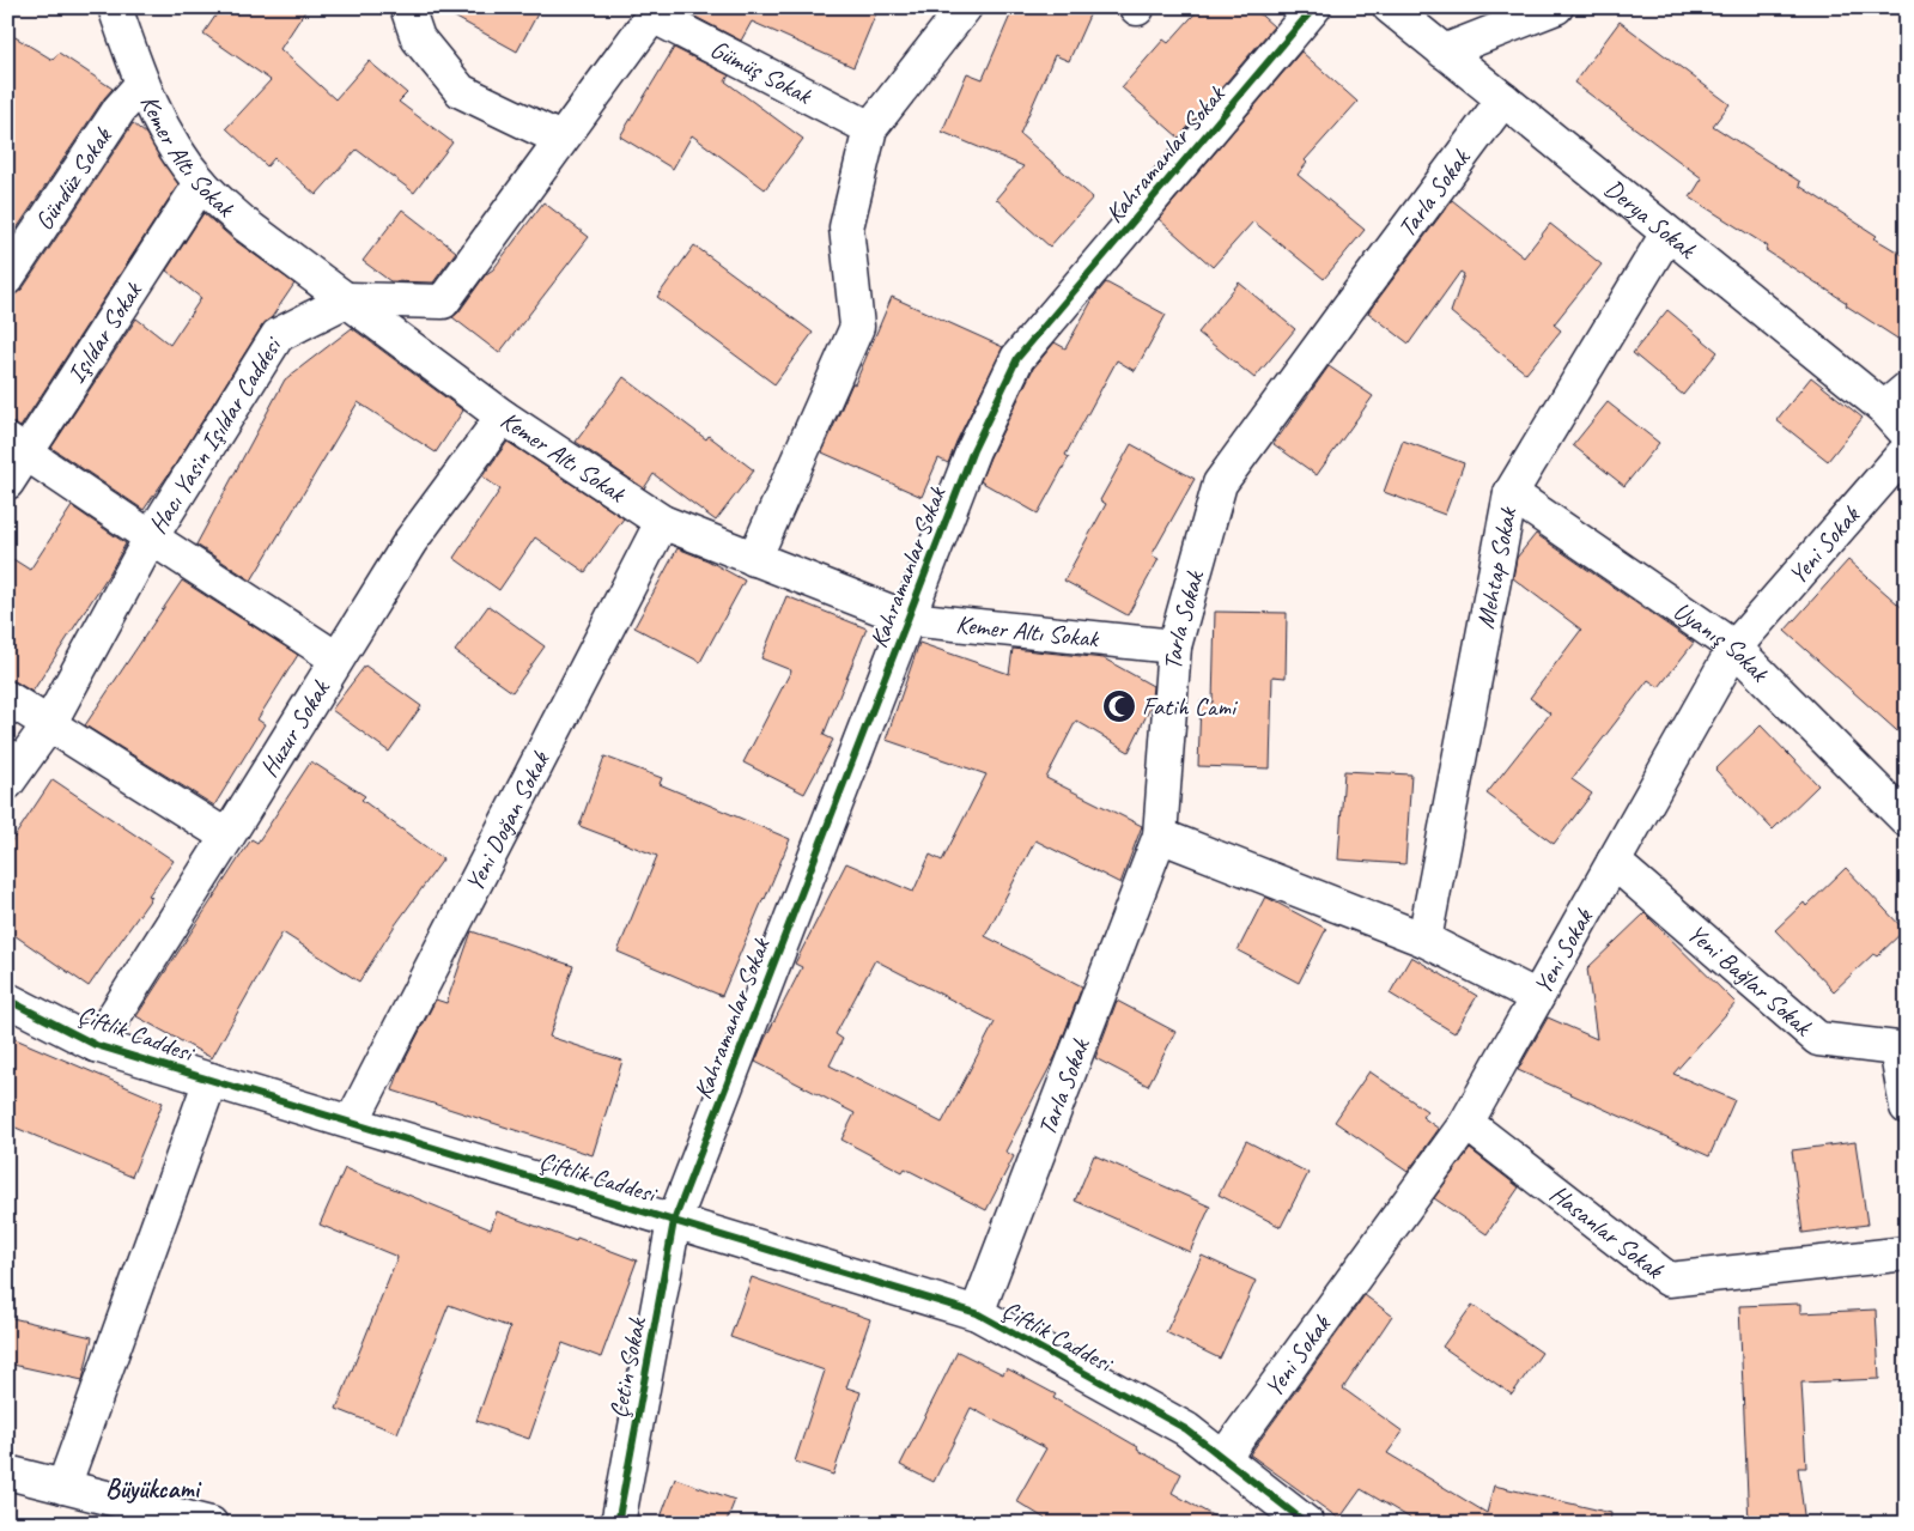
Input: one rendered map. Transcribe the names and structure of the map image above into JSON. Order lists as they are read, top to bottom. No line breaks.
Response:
{"streets":{"street":["Gümüş Sokak","Kemer Altı Sokak","Kahramanlar Sokak","Gündüz Sokak","Tarla Sokak","Derya Sokak","Işıldar Sokak","Hacı Yasin Işıldar Caddesi","Yeni Sokak","Mehtap Sokak","Uyanış Sokak","Huzur Sokak","Yeni Doğan Sokak","Yeni Bağlar Sokak","Çiftlik Caddesi","Hasanlar Sokak","Çetin Sokak"]},"crossings":[["Gümüş Sokak","Hacı Yasin Işıldar Caddesi"],["Kemer Altı Sokak","Kahramanlar Sokak"],["Kemer Altı Sokak","Gündüz Sokak"],["Kemer Altı Sokak","Tarla Sokak"],["Kemer Altı Sokak","Işıldar Sokak"],["Kemer Altı Sokak","Hacı Yasin Işıldar Caddesi"],["Kemer Altı Sokak","Huzur Sokak"],["Kemer Altı Sokak","Yeni Doğan Sokak"],["Kahramanlar Sokak","Çiftlik Caddesi"],["Kahramanlar Sokak","Çetin Sokak"],["Tarla Sokak","Derya Sokak"],["Tarla Sokak","Çiftlik Caddesi"],["Derya Sokak","Mehtap Sokak"],["Yeni Sokak","Uyanış Sokak"],["Yeni Sokak","Yeni Bağlar Sokak"],["Yeni Sokak","Çiftlik Caddesi"],["Yeni Sokak","Hasanlar Sokak"],["Mehtap Sokak","Uyanış Sokak"],["Huzur Sokak","Çiftlik Caddesi"],["Yeni Doğan Sokak","Çiftlik Caddesi"],["Çiftlik Caddesi","Çetin Sokak"]],"districts":["Büyükcami"],"places":{"mosque":["Fatih Cami"]}}
